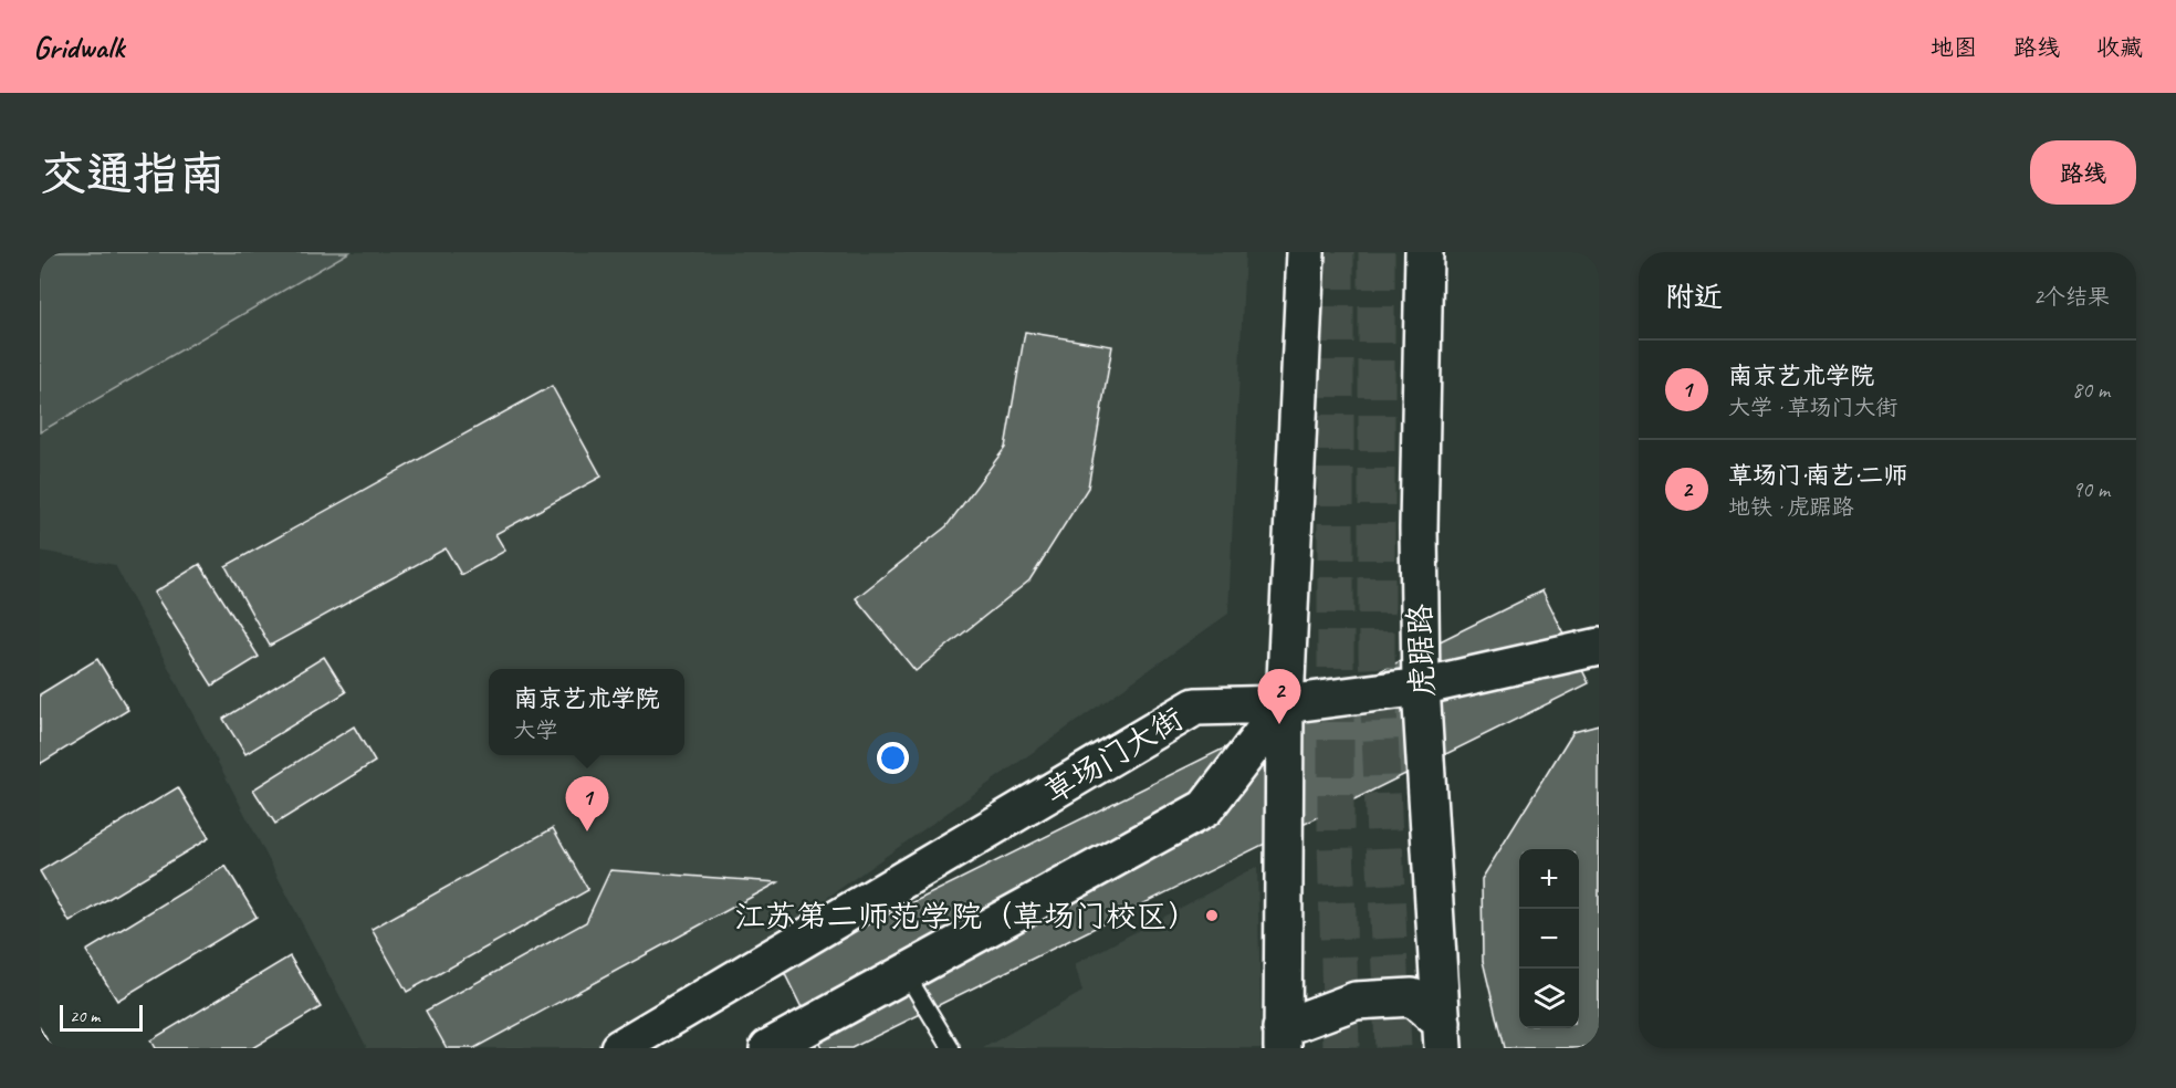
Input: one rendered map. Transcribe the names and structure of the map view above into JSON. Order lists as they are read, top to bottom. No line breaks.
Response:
{"streets":{"main road":["虎踞路","草场门大街"]},"crossings":[["虎踞路","草场门大街"]],"places":["江苏第二师范学院（草场门校区）"],"scale_bar":"20 m","page":{"header":"Gridwalk","nav":["地图","路线","收藏"],"buttons":"路线","title":"交通指南","heading":["附近","2个结果"],"list":[{"mark":"1","name":"南京艺术学院","note":"大学 · 草场门大街","value":"80 m"},{"mark":"2","name":"草场门·南艺·二师","note":"地铁 · 虎踞路","value":"90 m"}],"popup":["南京艺术学院","大学"],"pins":["2","1"],"map_buttons":["+","−"],"scale":"20 m"}}
